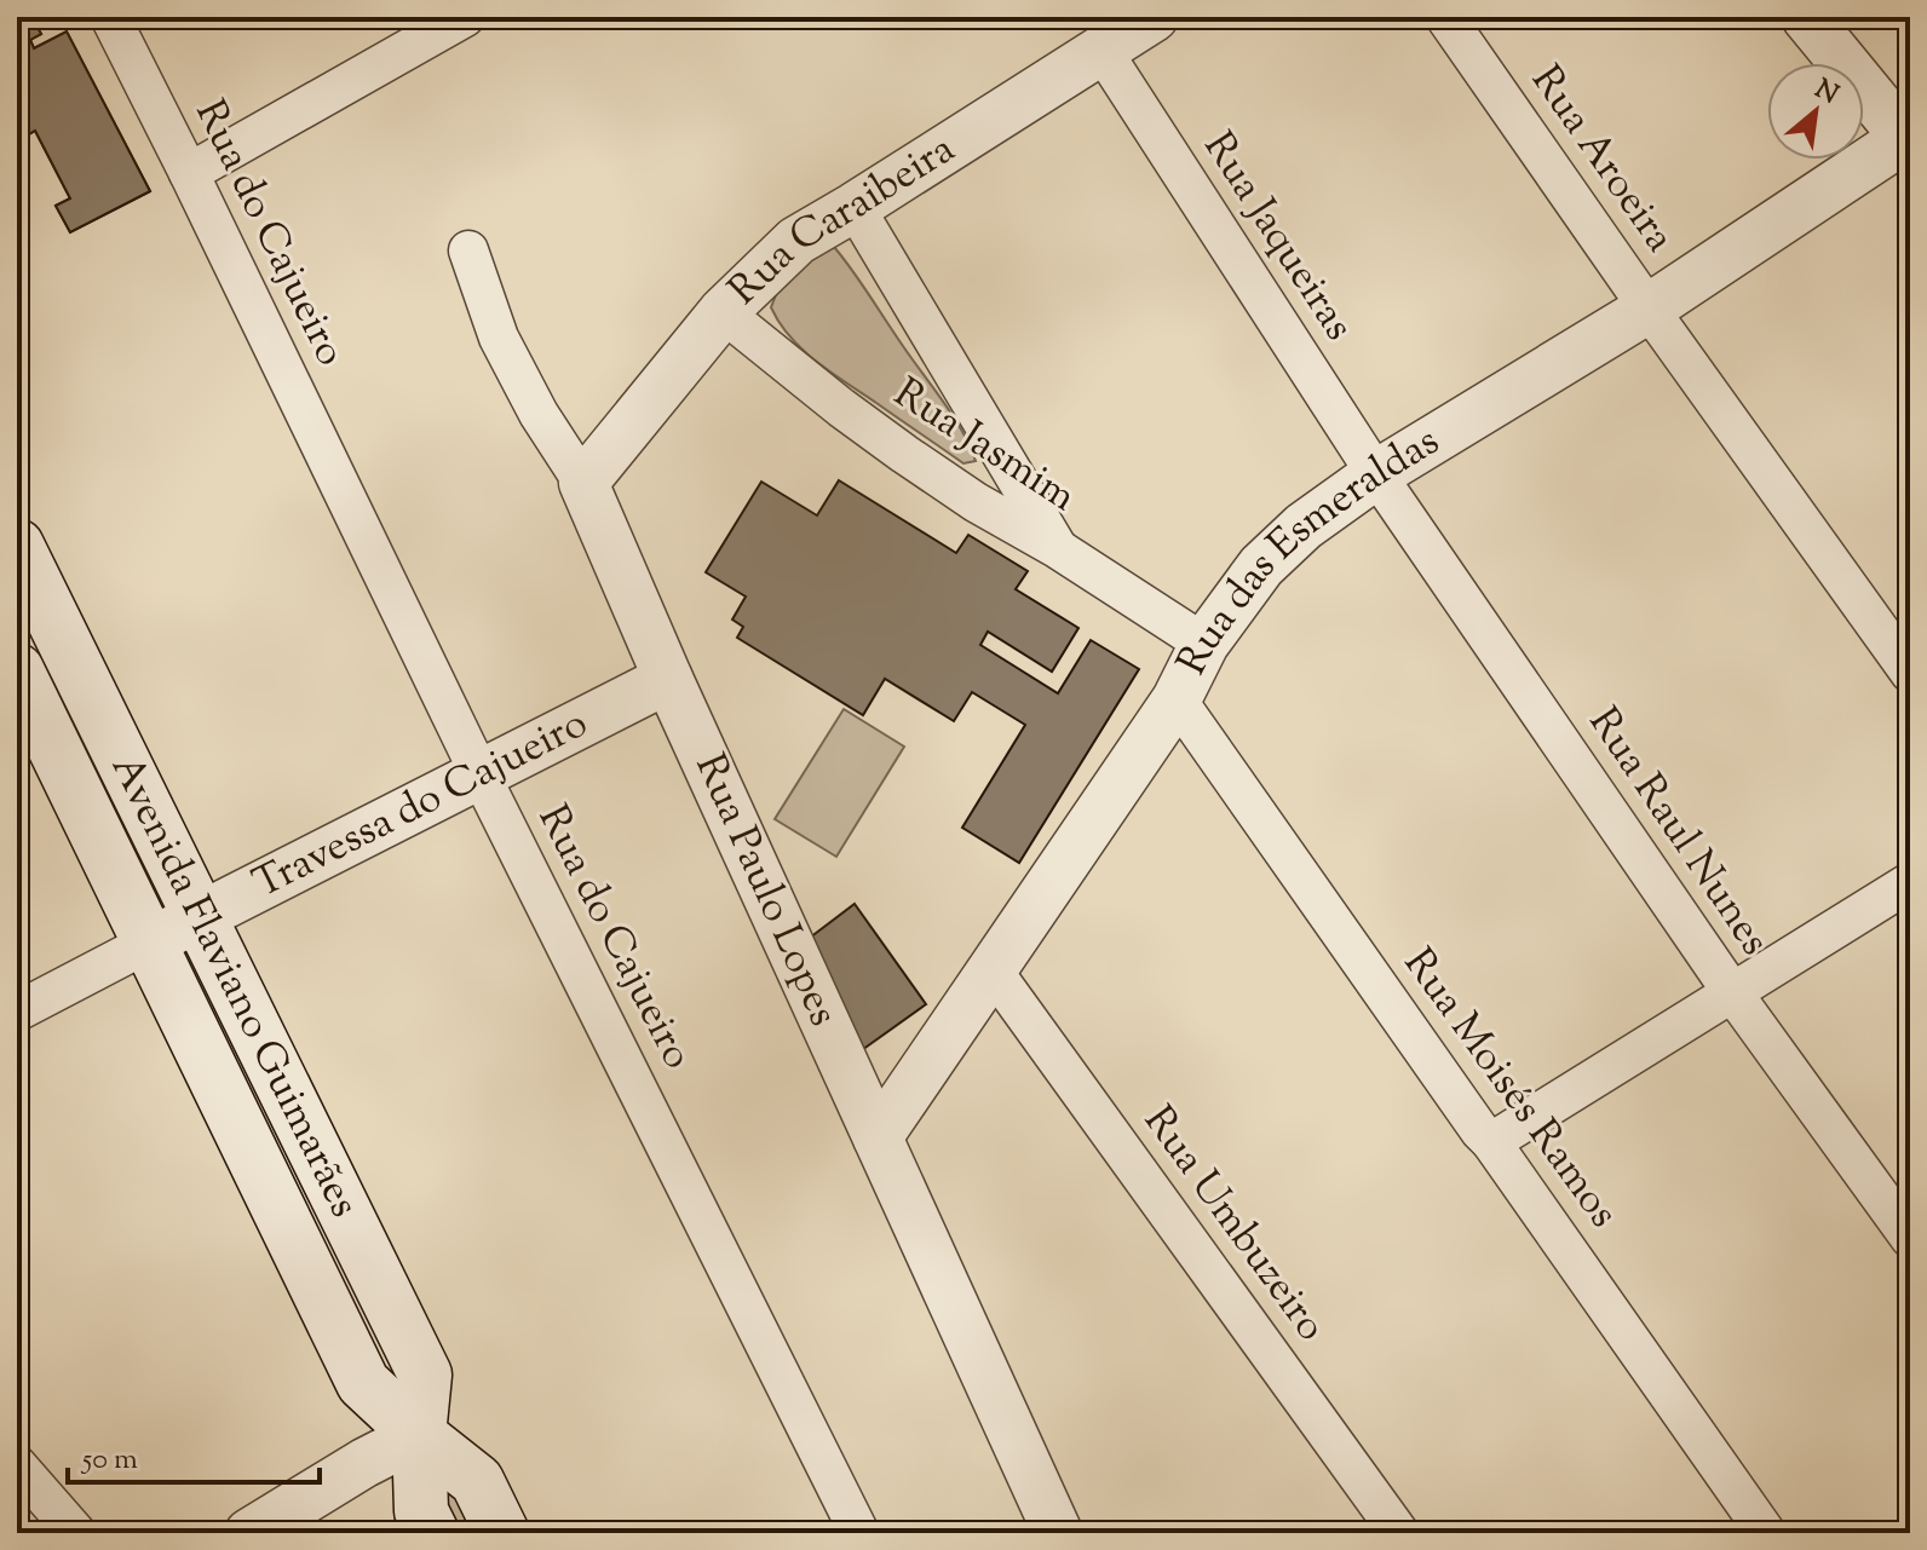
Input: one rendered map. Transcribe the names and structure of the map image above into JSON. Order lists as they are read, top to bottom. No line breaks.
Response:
{"streets":{"main road":["Avenida Flaviano Guimarães"],"street":["Rua Aroeira","Rua Caraibeira","Rua do Cajueiro","Rua Jaqueiras","Rua Jasmim","Rua das Esmeraldas","Travessa do Cajueiro","Rua Raul Nunes","Rua Paulo Lopes","Rua Moisés Ramos","Rua Umbuzeiro"]},"crossings":[["Rua Aroeira","Rua das Esmeraldas"],["Rua Caraibeira","Rua Jaqueiras"],["Rua Caraibeira","Rua Jasmim"],["Rua Caraibeira","Rua Paulo Lopes"],["Rua do Cajueiro","Travessa do Cajueiro"],["Rua Jaqueiras","Rua das Esmeraldas"],["Rua Jaqueiras","Rua Raul Nunes"],["Rua Jasmim","Rua das Esmeraldas"],["Rua das Esmeraldas","Rua Raul Nunes"],["Rua das Esmeraldas","Rua Paulo Lopes"],["Rua das Esmeraldas","Rua Moisés Ramos"],["Rua das Esmeraldas","Rua Umbuzeiro"],["Travessa do Cajueiro","Rua Paulo Lopes"],["Travessa do Cajueiro","Avenida Flaviano Guimarães"]],"scale_bar":"50 m","north":"top right"}
